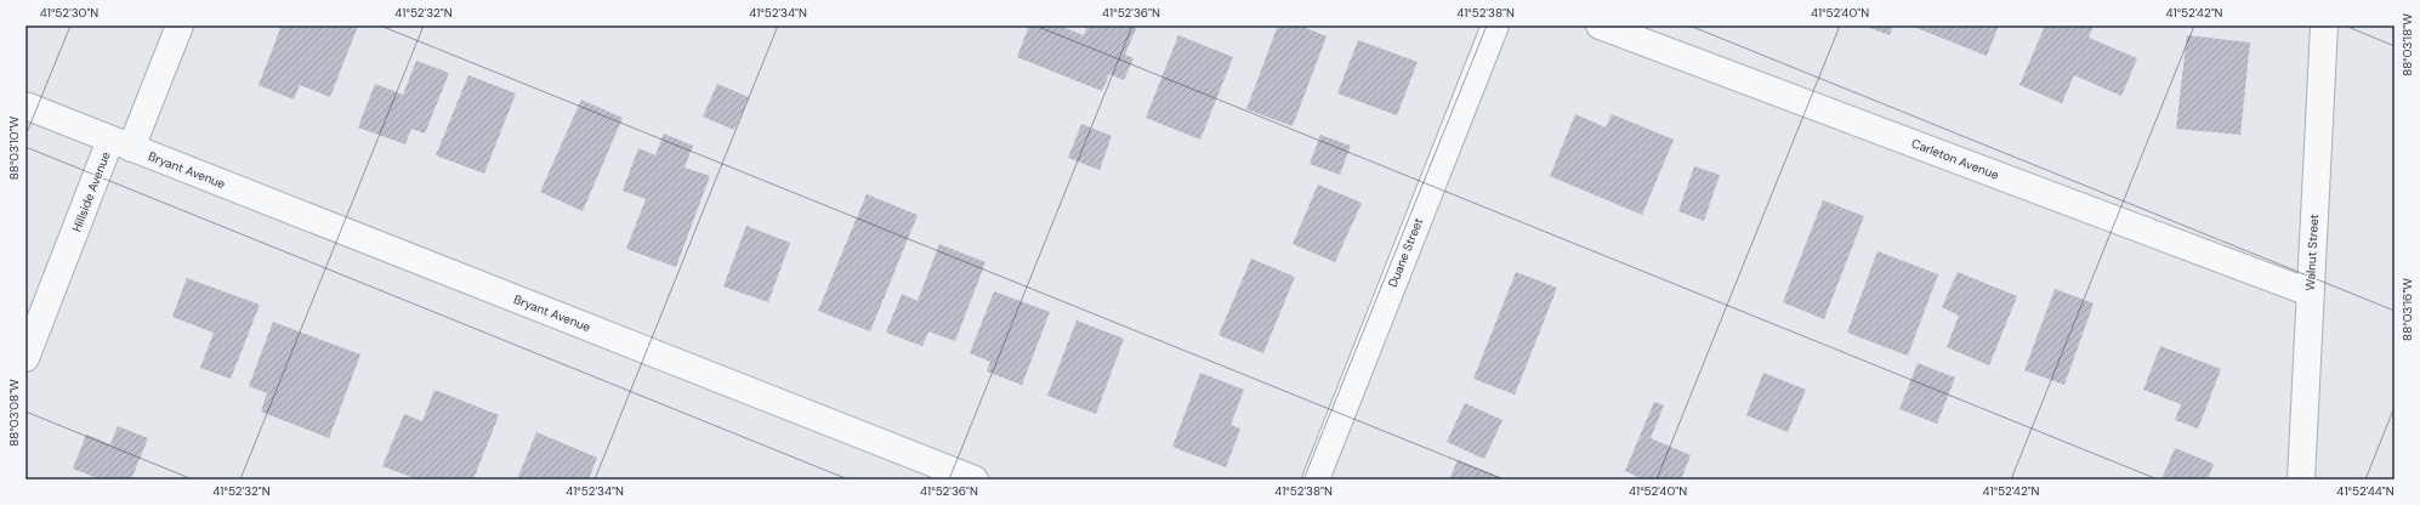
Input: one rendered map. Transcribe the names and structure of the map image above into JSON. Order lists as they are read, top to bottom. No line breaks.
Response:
{"streets":{"street":["Carleton Avenue","Bryant Avenue","Hillside Avenue","Duane Street","Walnut Street"]},"crossings":[["Carleton Avenue","Walnut Street"],["Bryant Avenue","Hillside Avenue"]],"coordinates":["41°52'30\"N","41°52'32\"N","41°52'34\"N","41°52'36\"N","41°52'38\"N","41°52'40\"N","41°52'42\"N","88°03'18\"W","88°03'10\"W","88°03'16\"W","88°03'08\"W","41°52'44\"N"]}
